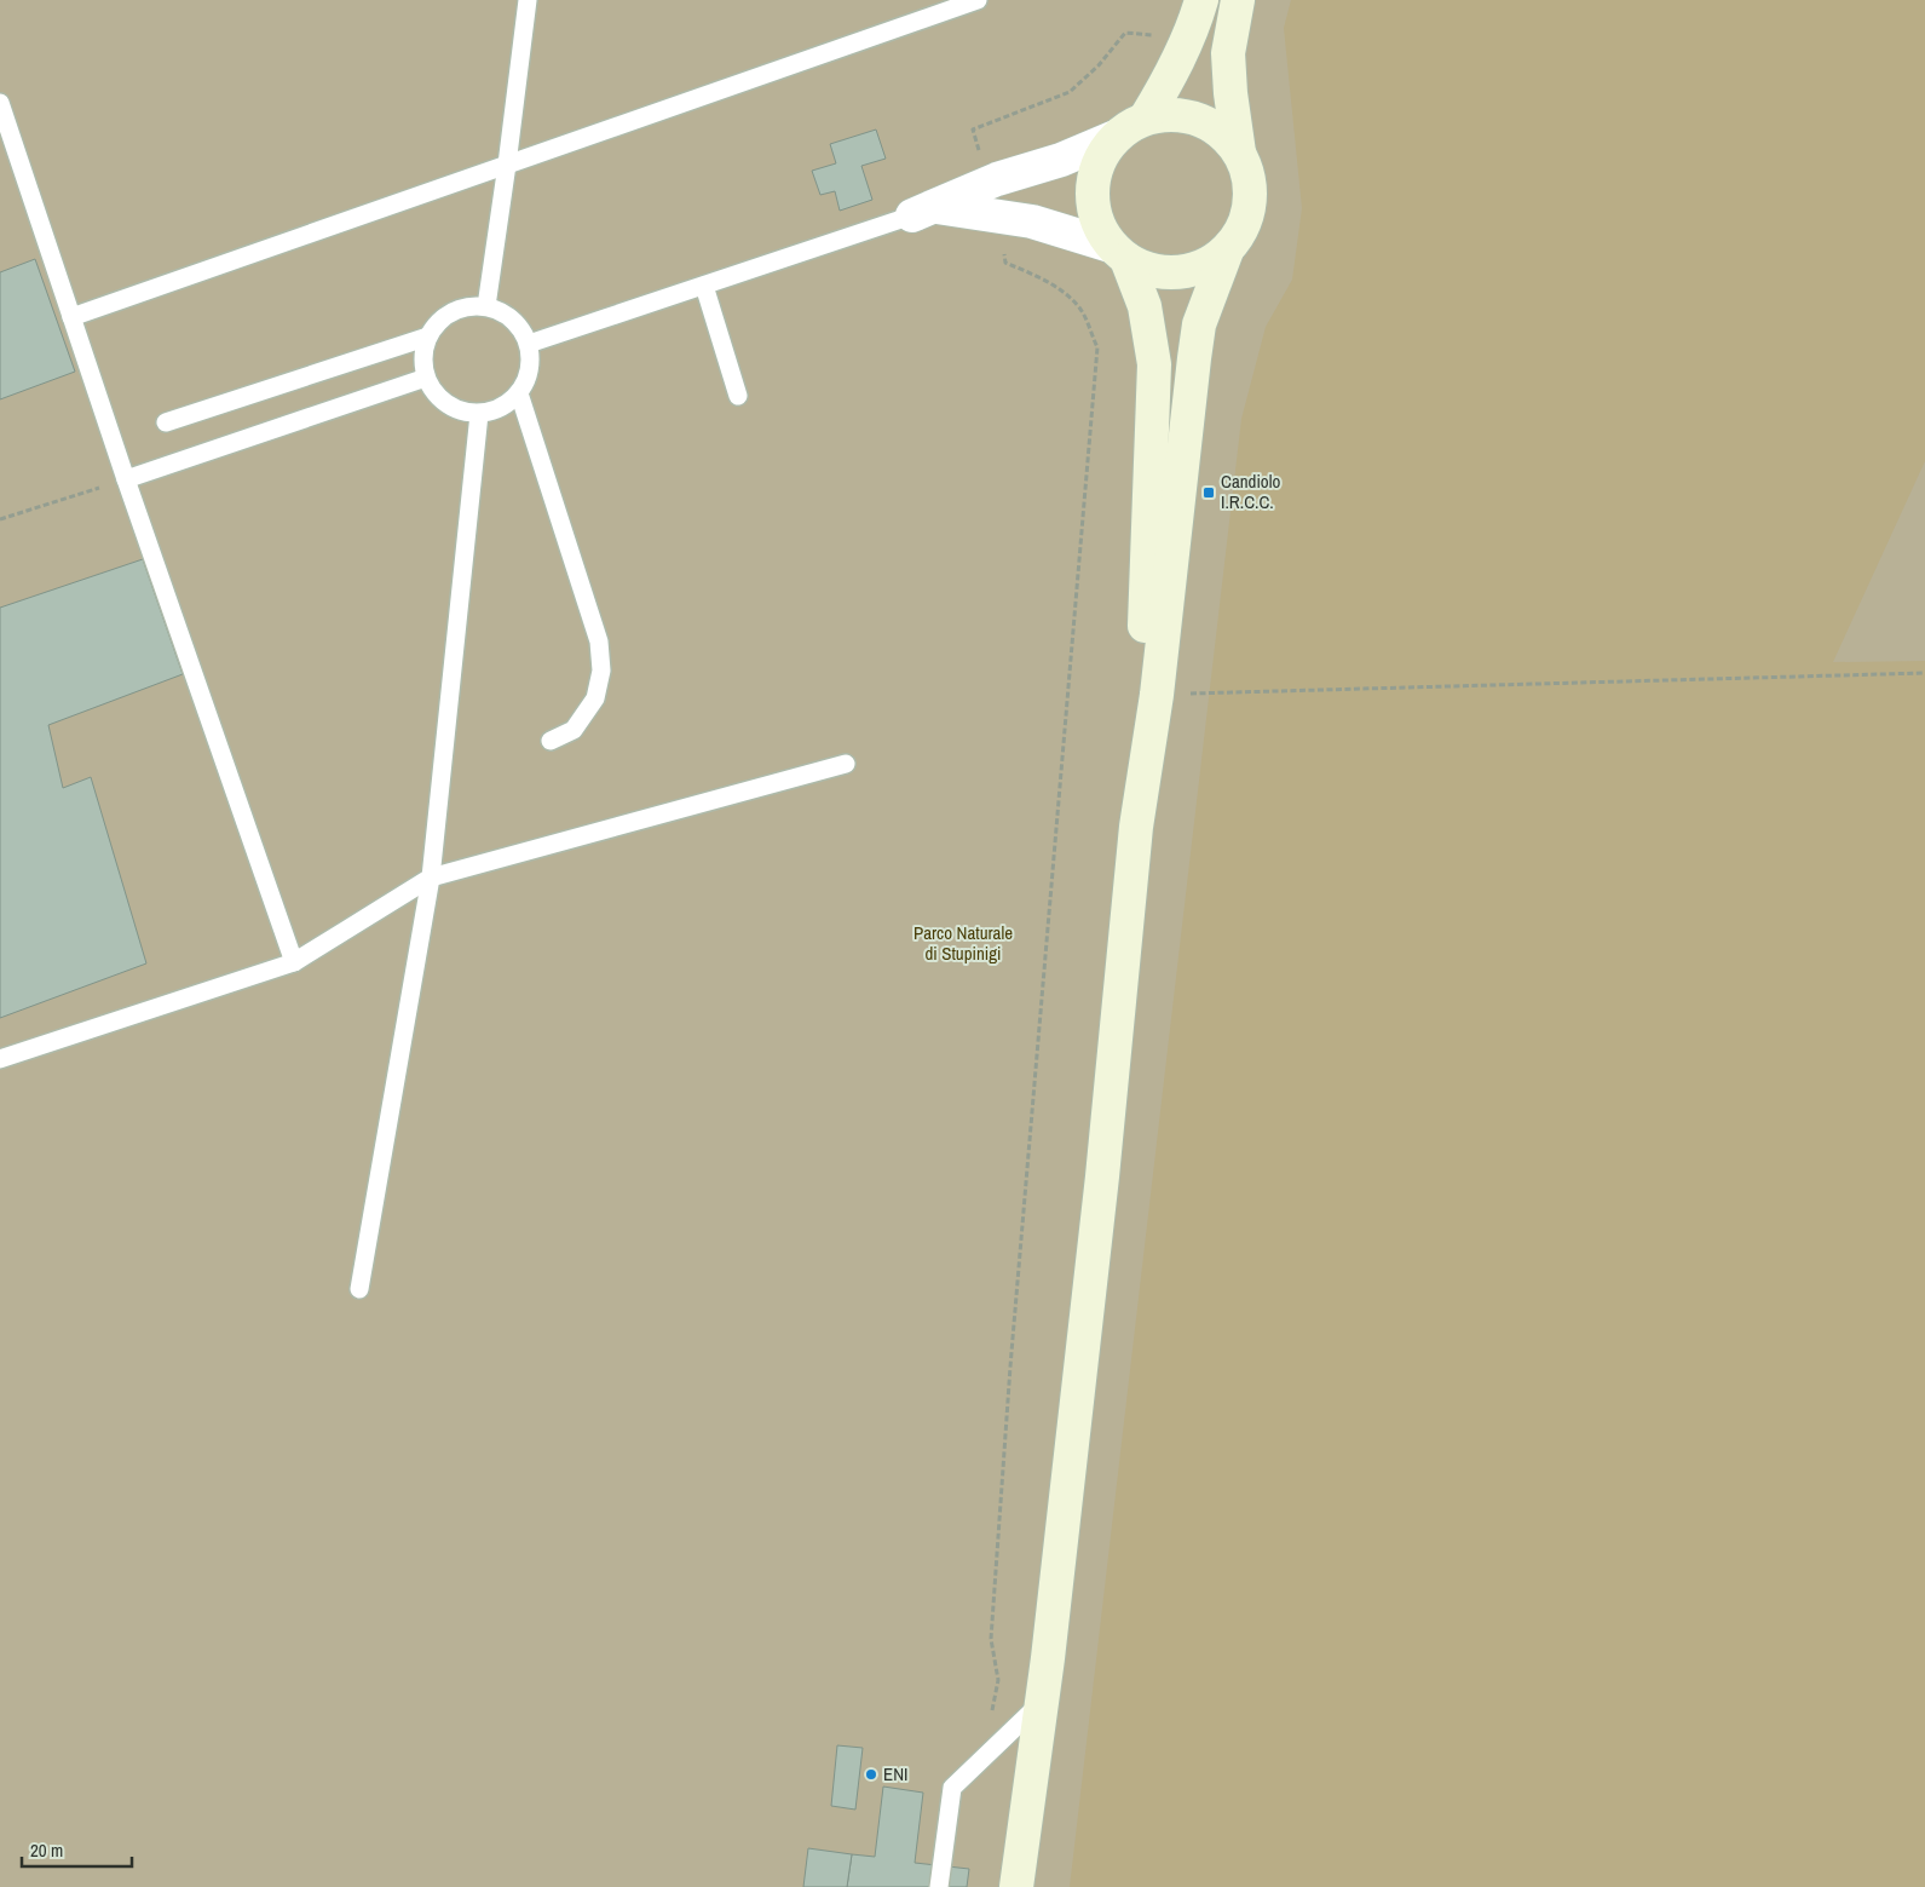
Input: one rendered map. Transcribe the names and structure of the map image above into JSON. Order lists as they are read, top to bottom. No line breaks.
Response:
{"parks":["Parco Naturale di Stupinigi"],"places":{"transit":["Candiolo I.R.C.C."],"other":["ENI"]},"scale_bar":"20 m"}
